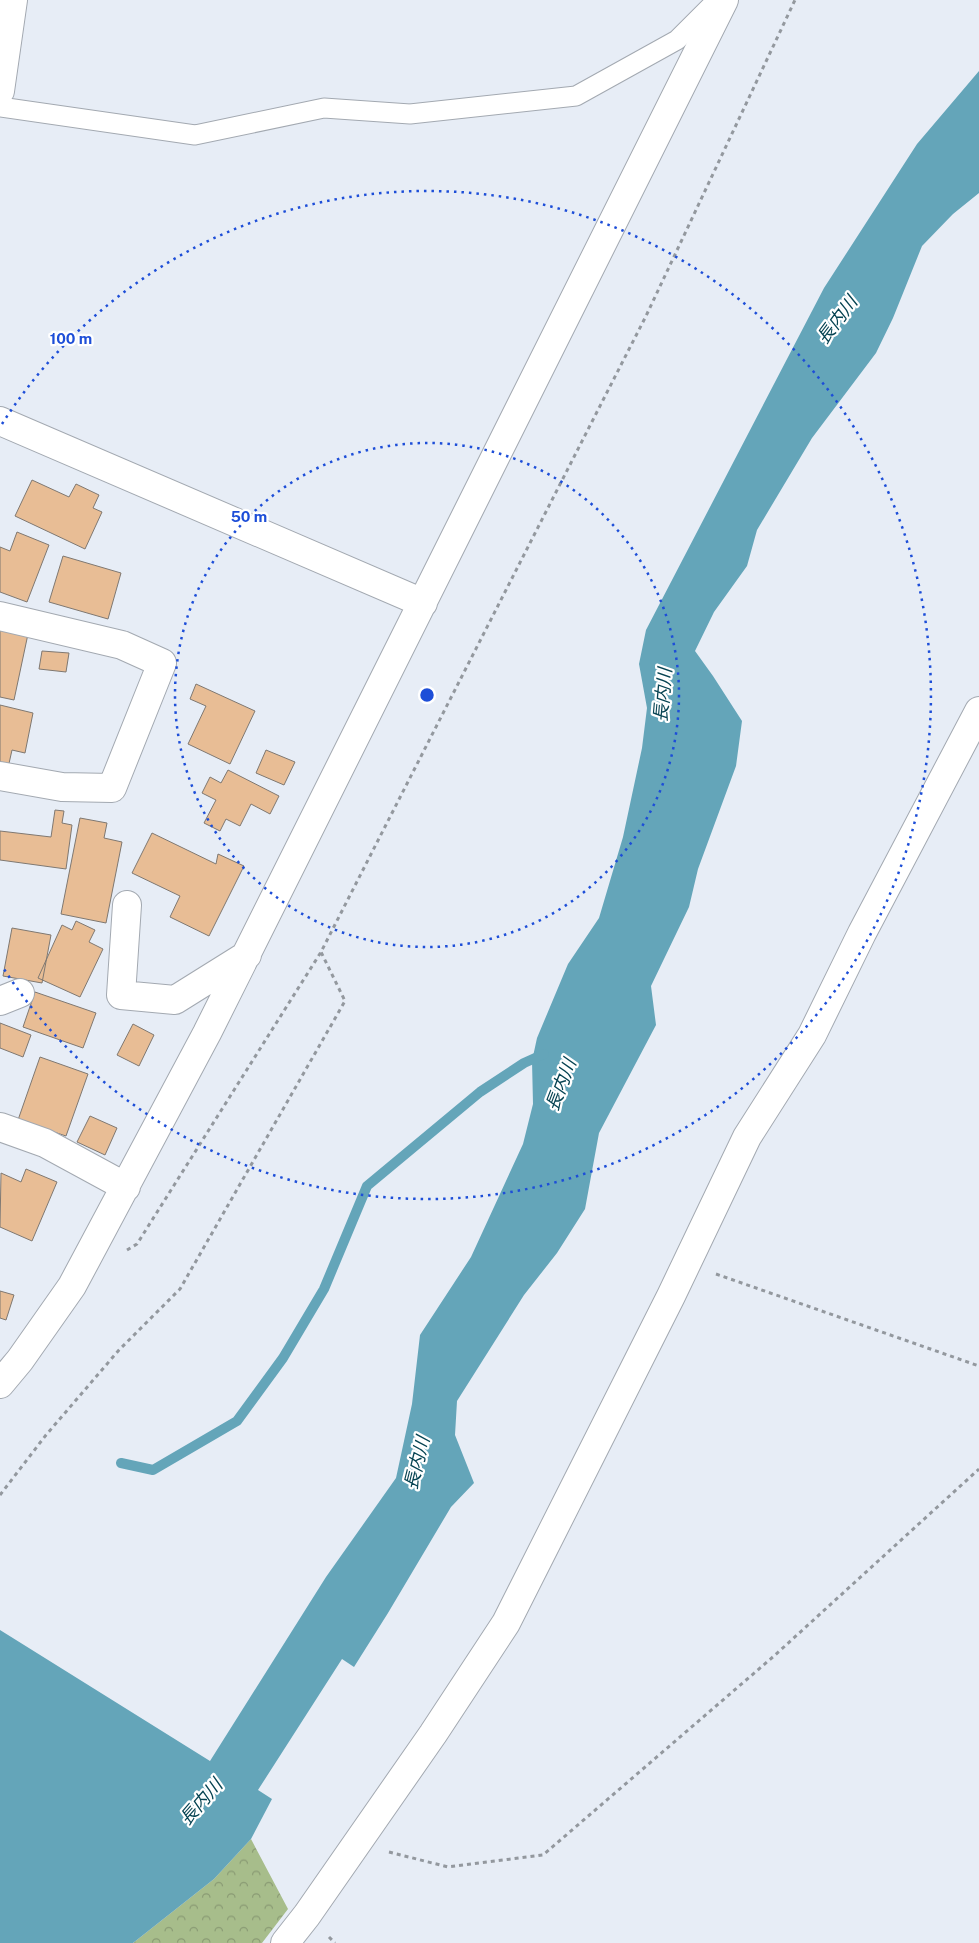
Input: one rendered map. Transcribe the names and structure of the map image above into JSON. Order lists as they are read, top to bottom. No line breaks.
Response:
{"water":["長内川"],"rings":["100 m","50 m"]}
